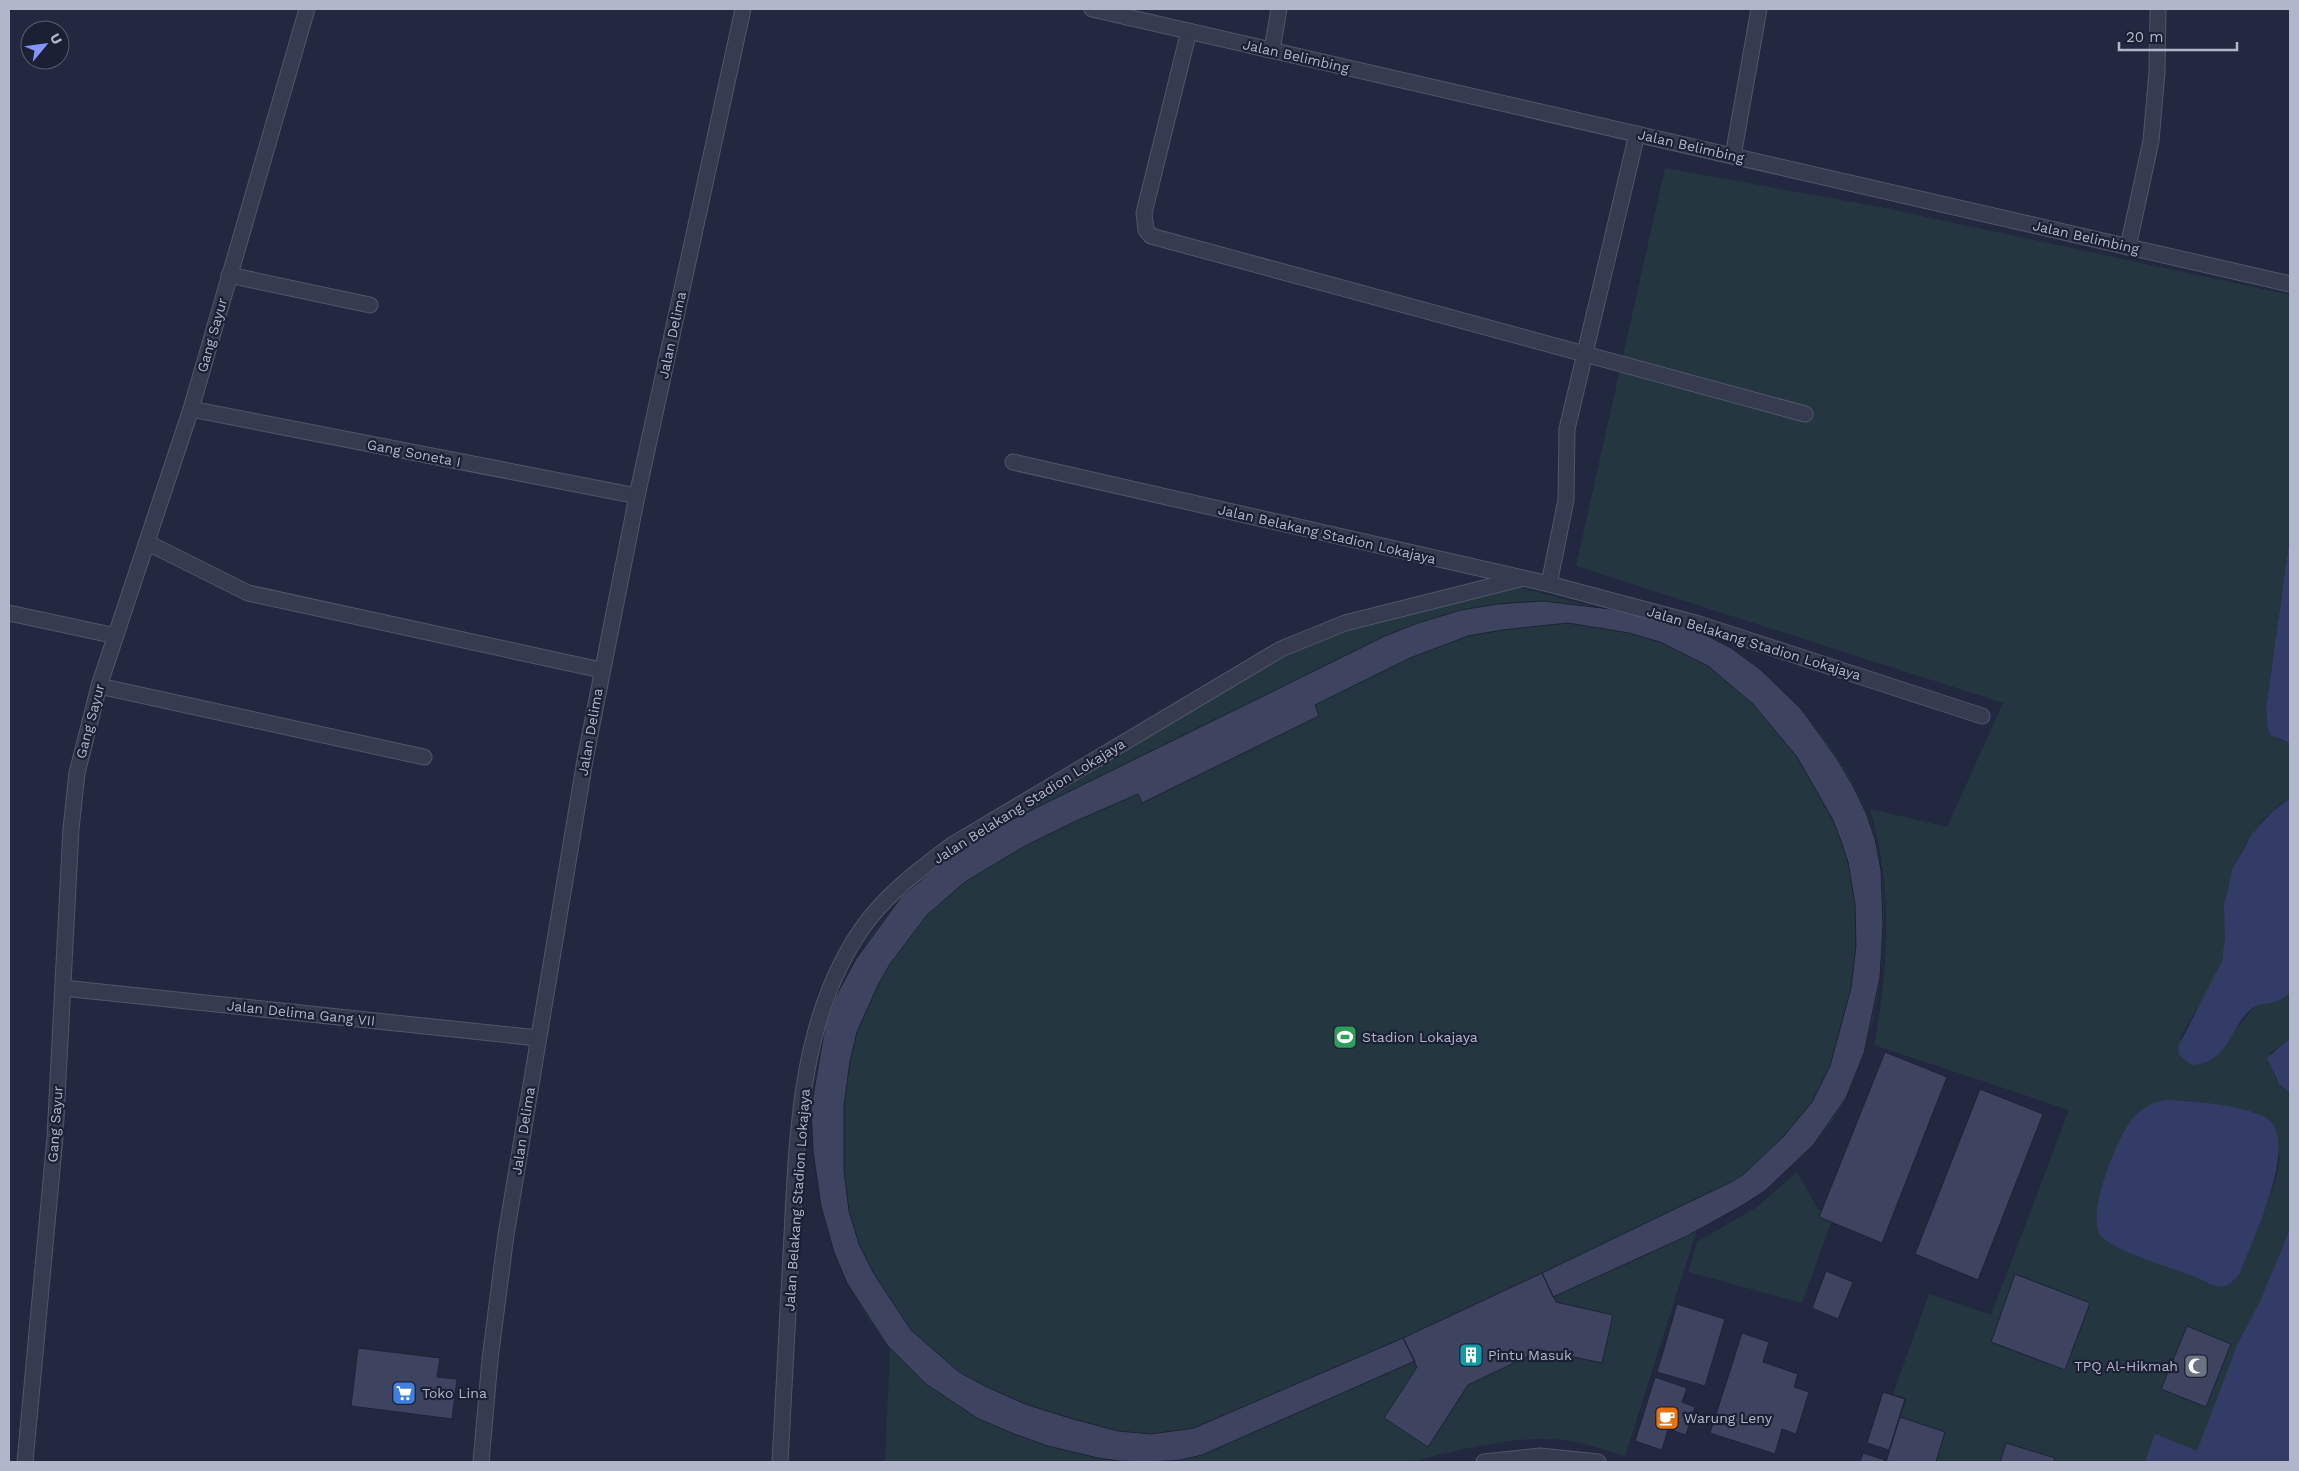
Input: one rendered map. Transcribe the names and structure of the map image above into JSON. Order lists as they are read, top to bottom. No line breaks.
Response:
{"streets":{"street":["Jalan Belimbing","Gang Sayur","Jalan Delima","Gang Soneta I","Jalan Belakang Stadion Lokajaya","Jalan Delima Gang VII"]},"crossings":[["Gang Sayur","Gang Soneta I"],["Gang Sayur","Jalan Delima Gang VII"],["Jalan Delima","Gang Soneta I"],["Jalan Delima","Jalan Delima Gang VII"]],"places":{"sports":["Stadion Lokajaya"],"building":["Pintu Masuk"],"mosque":["TPQ Al-Hikmah"],"supermarket":["Toko Lina"],"cafe":["Warung Leny"]},"scale_bar":"20 m","north":"top right"}
